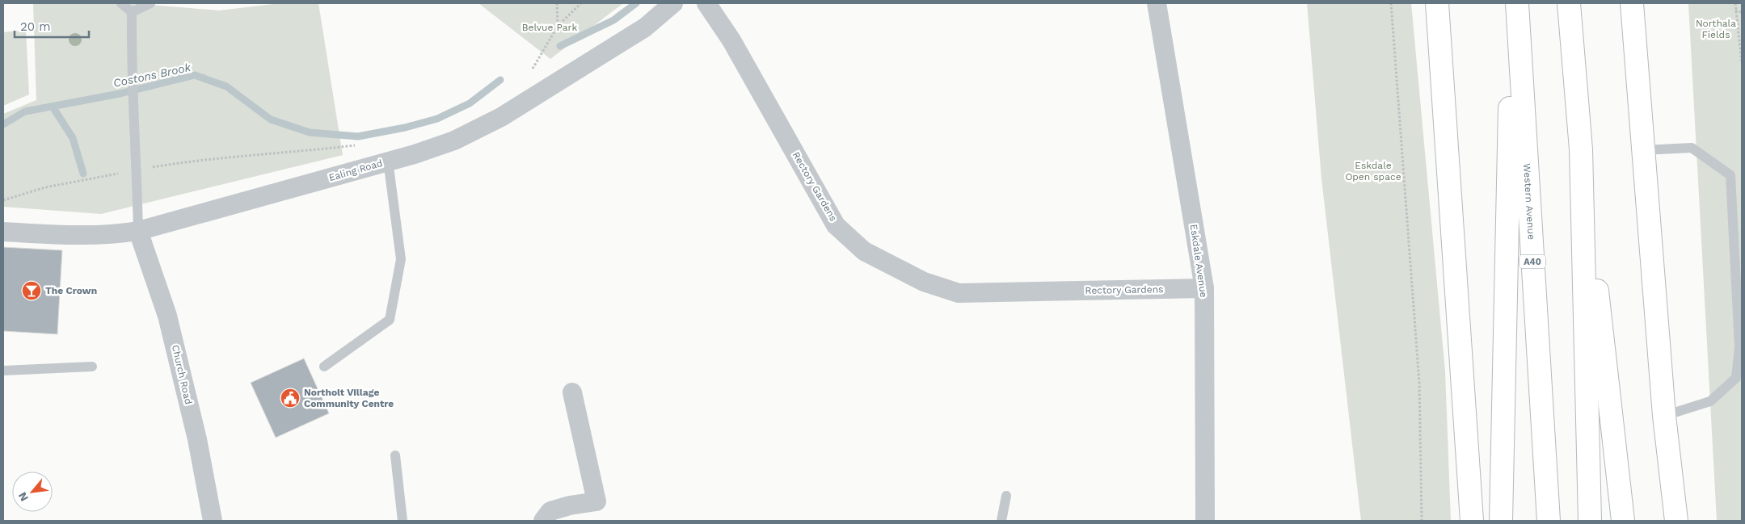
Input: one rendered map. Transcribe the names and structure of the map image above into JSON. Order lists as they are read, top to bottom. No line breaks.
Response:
{"streets":{"highway":["Western Avenue","A40"],"street":["Ealing Road","Rectory Gardens","Eskdale Avenue","Church Road"]},"crossings":[["Ealing Road","Church Road"],["Rectory Gardens","Eskdale Avenue"]],"water":["Costons Brook"],"parks":["Northala Fields","Belvue Park","Eskdale Open space"],"places":{"bar":["The Crown"],"public building":["Northolt Village Community Centre"]},"scale_bar":"20 m","north":"bottom left"}
